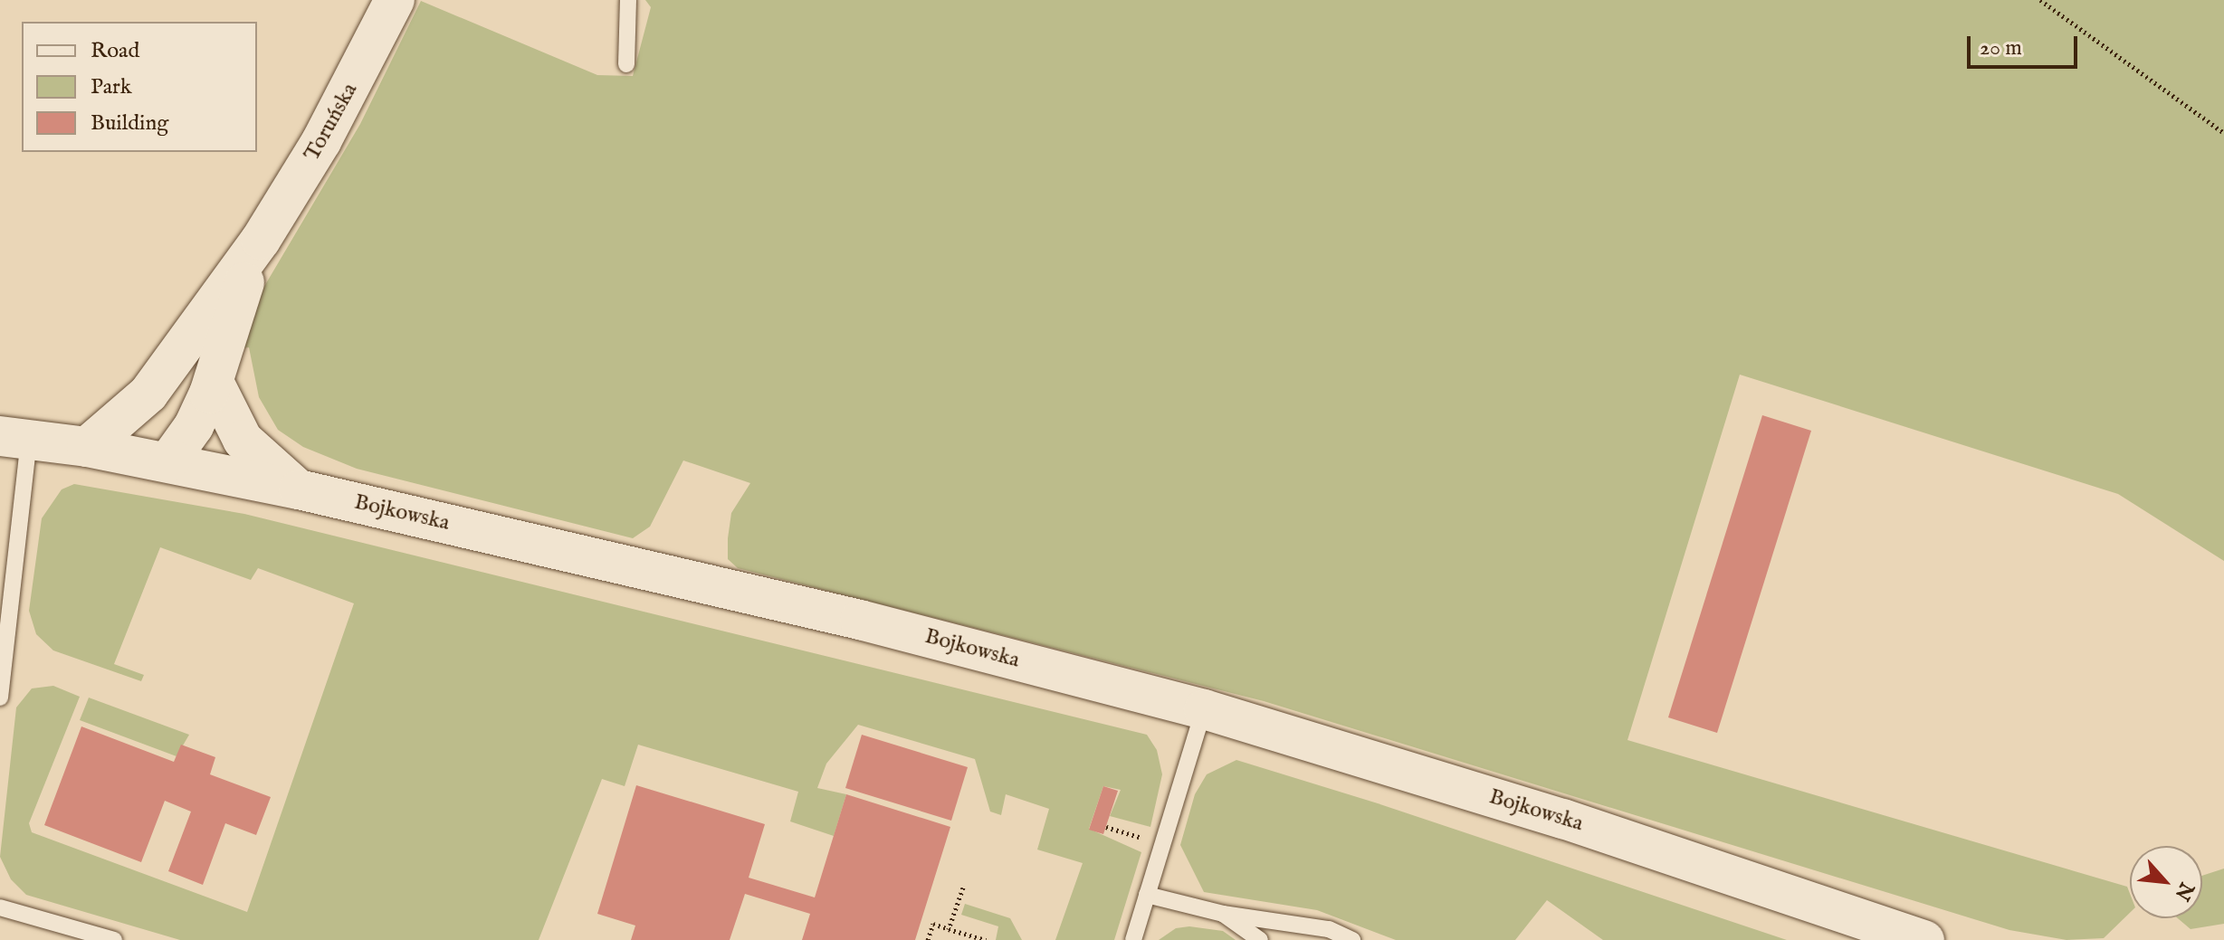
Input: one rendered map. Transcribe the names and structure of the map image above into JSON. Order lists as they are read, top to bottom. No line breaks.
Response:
{"streets":{"street":["Toruńska","Bojkowska"]},"crossings":[["Toruńska","Bojkowska"]],"legend":["Road","Park","Building"],"scale_bar":"20 m","north":"bottom right"}
